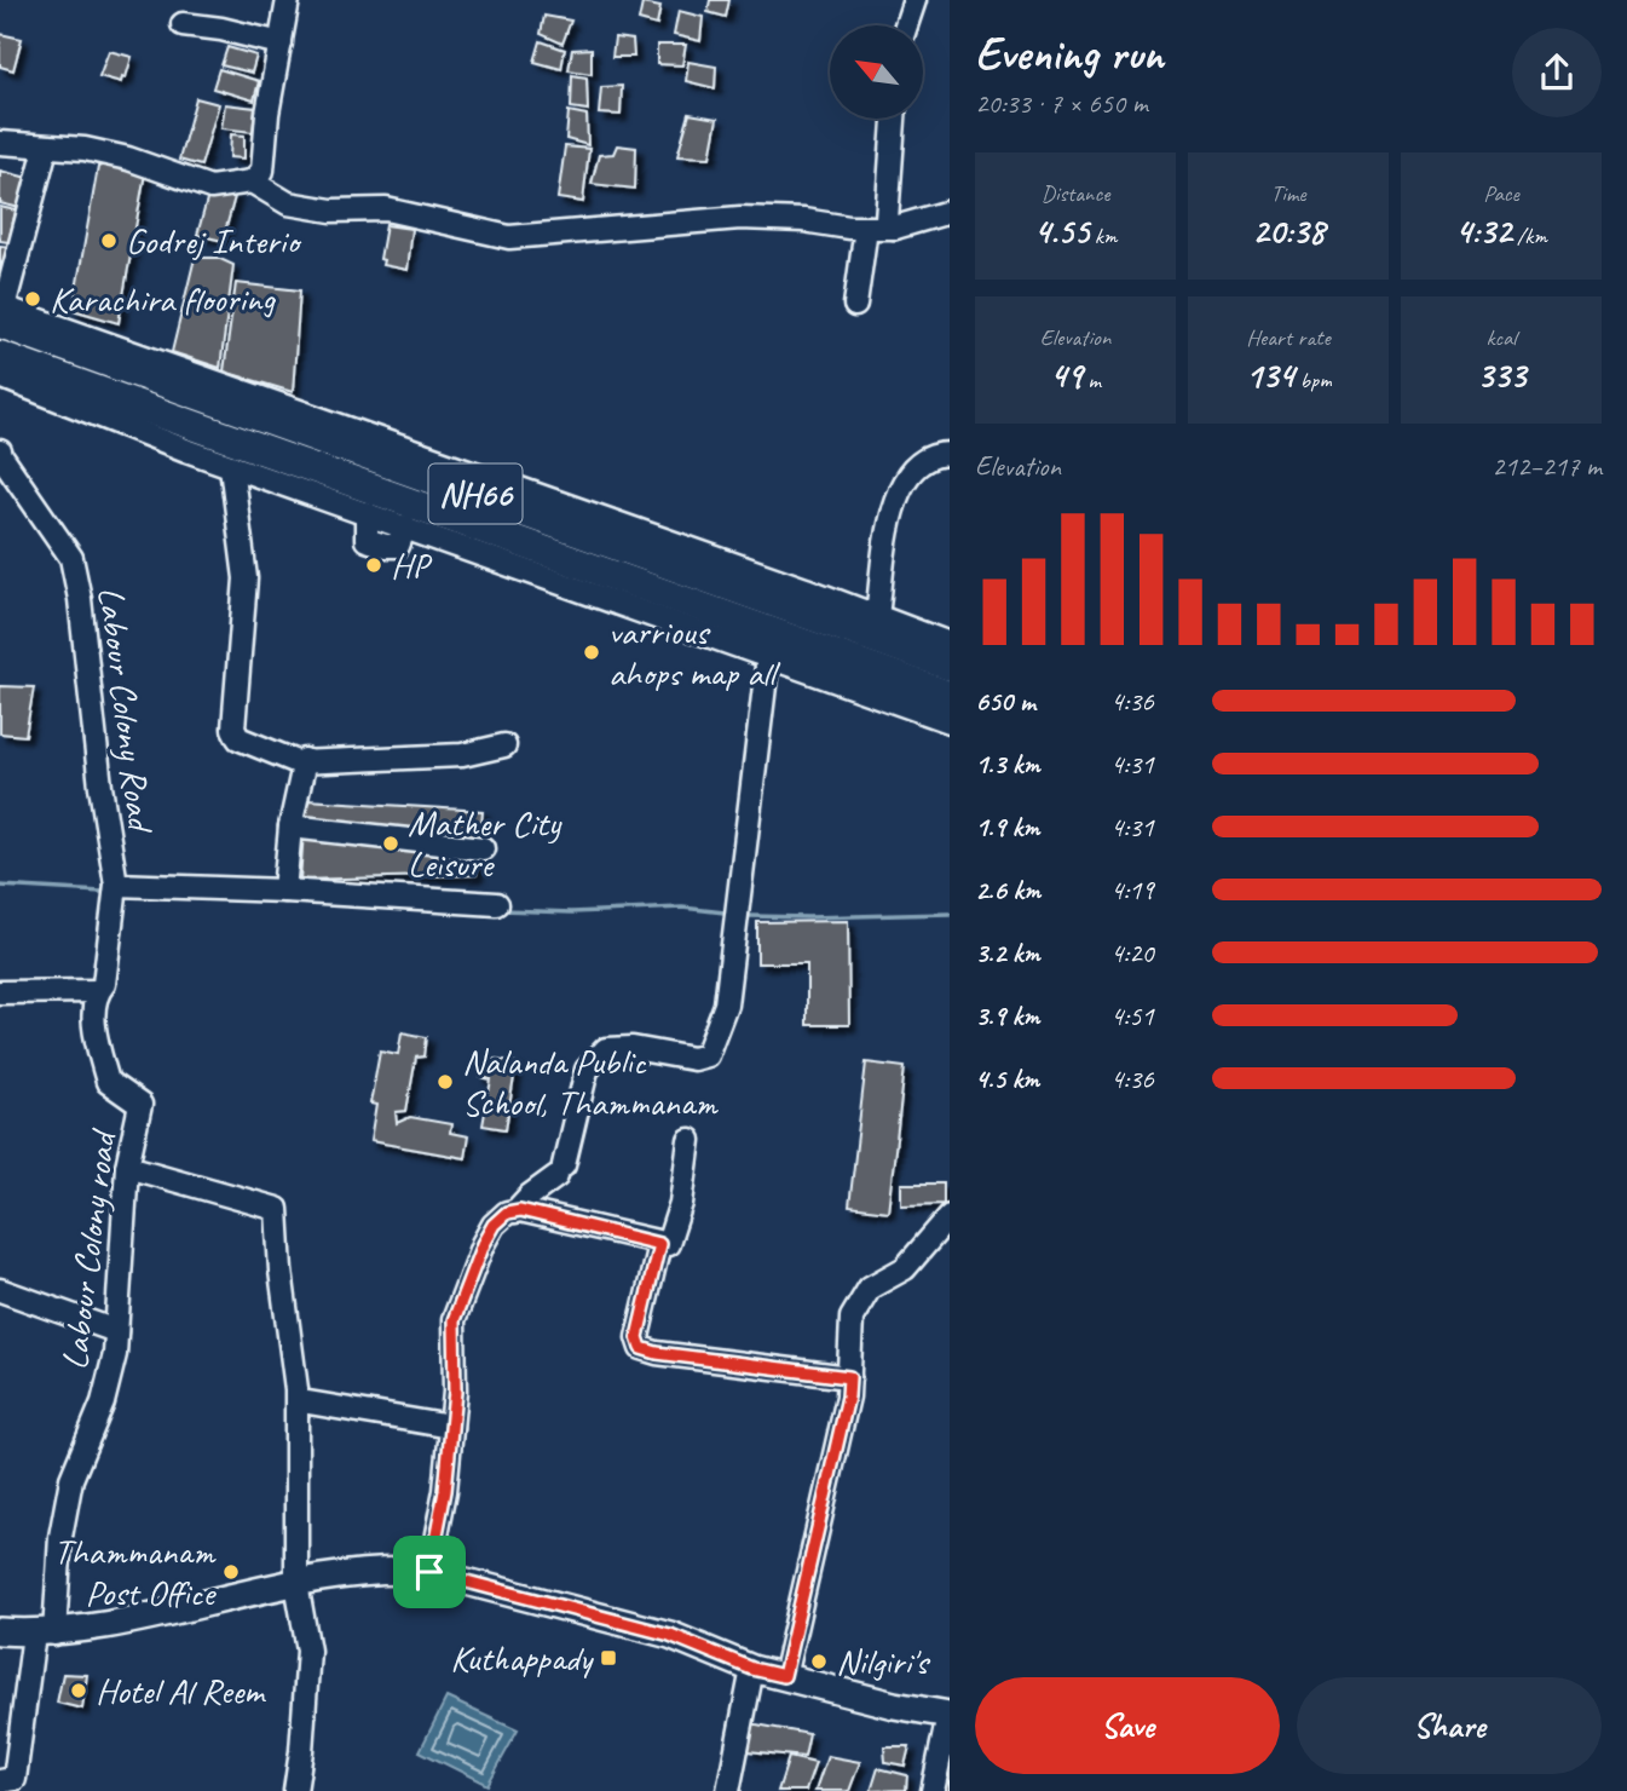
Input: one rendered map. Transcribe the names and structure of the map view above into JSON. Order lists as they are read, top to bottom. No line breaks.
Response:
{"streets":{"highway":["NH66"],"street":["Labour Colony Road","Labour Colony road"]},"crossings":[["Labour Colony Road","Labour Colony road"]],"places":{"other":["Godrej Interio","Karachira flooring","HP","varrious ahops map all","Mather City Leisure","Nalanda Public School, Thammanam","Thammanam Post Office","Nilgiri's","Hotel Al Reem"],"transit":["Kuthappady"]},"north":"top left","page":{"heading":["Evening run","20:33 · 7 × 650 m"],"stats":[["Distance","4.55 km"],["Time","20:38"],["Pace","4:32 /km"],["Elevation","49 m"],["Heart rate","134 bpm"],["kcal","333"]],"chart":["Elevation","212–217 m"],"list":[{"name":"650 m","note":"4:36"},{"name":"1.3 km","note":"4:31"},{"name":"1.9 km","note":"4:31"},{"name":"2.6 km","note":"4:19"},{"name":"3.2 km","note":"4:20"},{"name":"3.9 km","note":"4:51"},{"name":"4.5 km","note":"4:36"}],"buttons":["Save","Share"]}}
